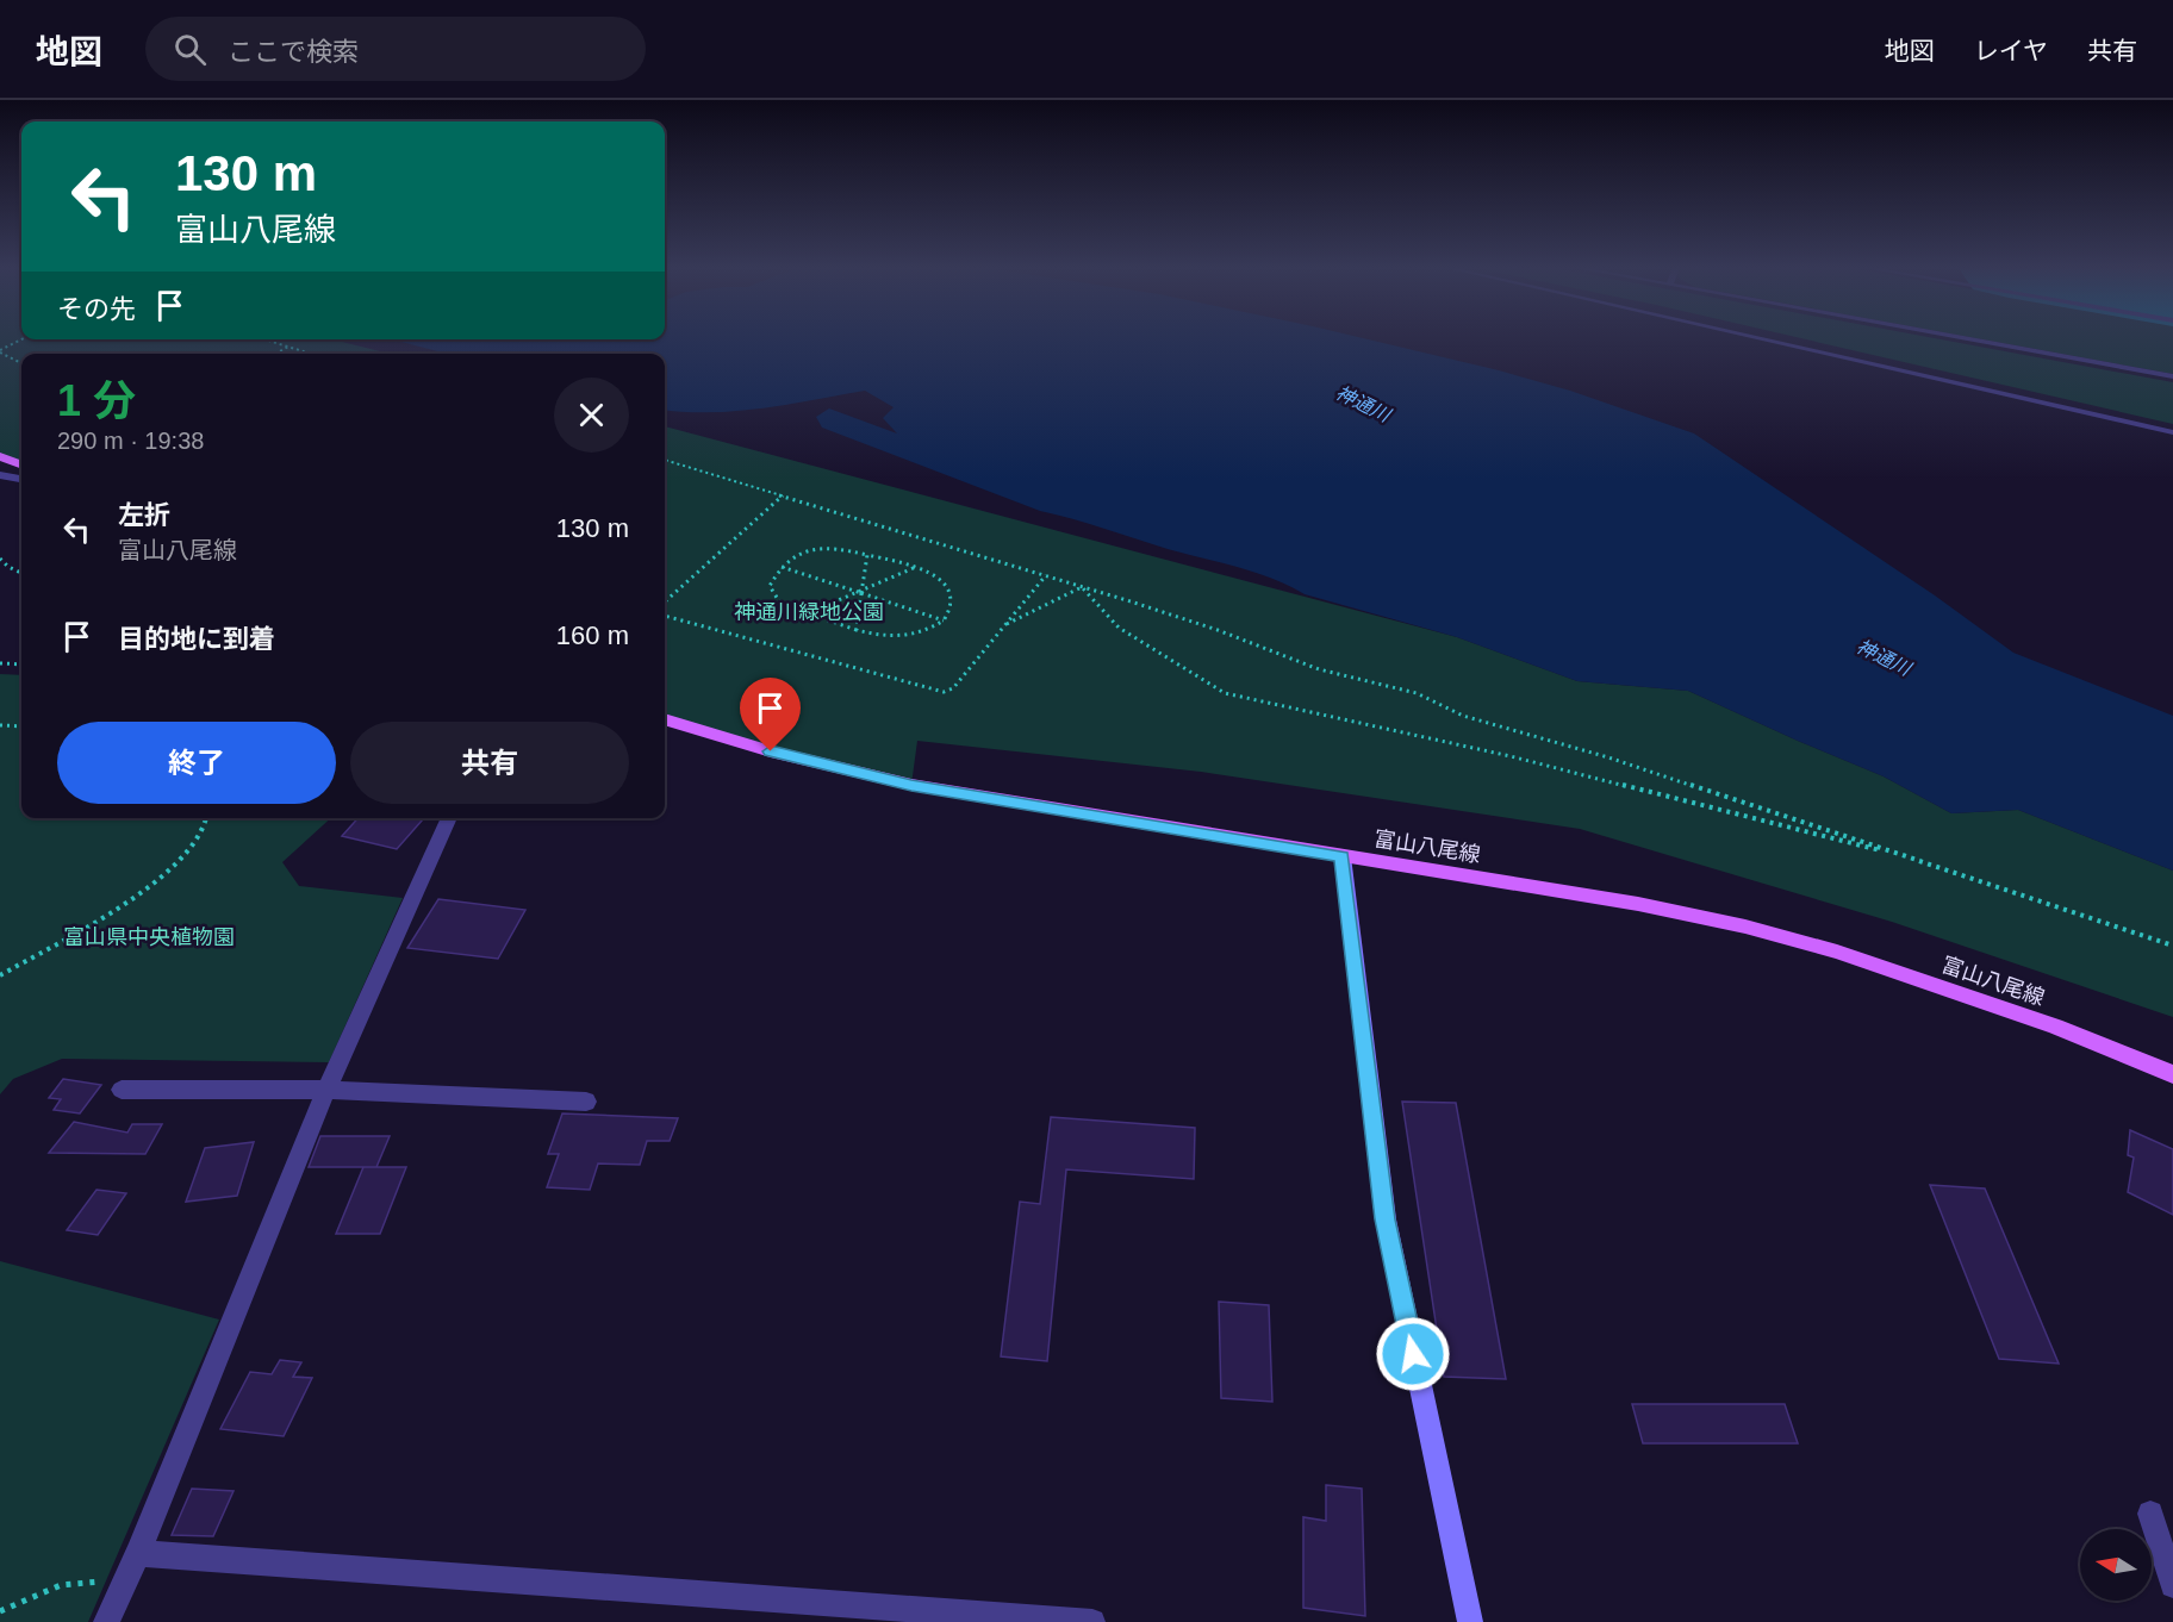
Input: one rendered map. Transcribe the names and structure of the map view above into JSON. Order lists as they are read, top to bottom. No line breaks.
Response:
{"streets":{"main road":["富山八尾線"]},"water":["神通川"],"parks":["神通川緑地公園","富山県中央植物園"],"north":"left","page":{"header":"地図","search":"ここで検索","nav":["地図","レイヤ","共有"],"turn":["130 m","富山八尾線"],"then":"その先","heading":["1 分","290 m · 19:38"],"list":[{"name":"左折","note":"富山八尾線","value":"130 m"},{"name":"目的地に到着","value":"160 m"}],"buttons":["終了","共有"]}}
